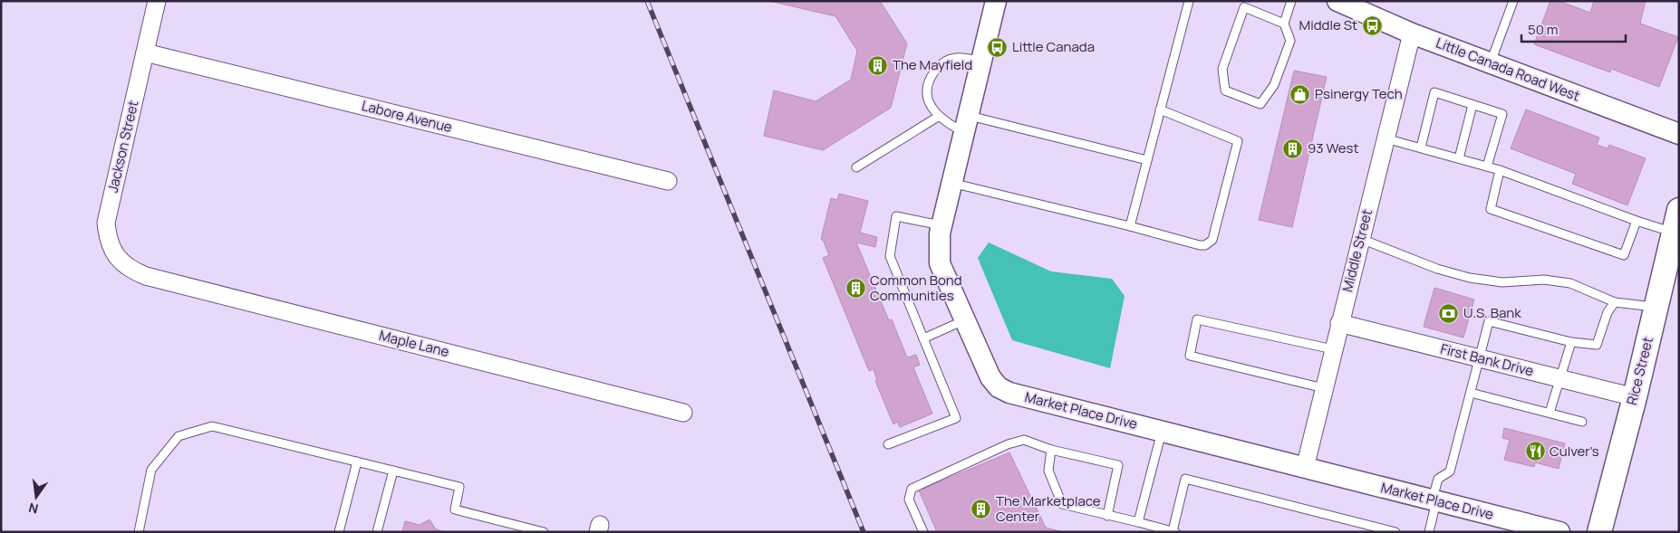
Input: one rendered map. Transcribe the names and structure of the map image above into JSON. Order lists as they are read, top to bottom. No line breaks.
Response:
{"streets":{"main road":["Rice Street"],"street":["Little Canada Road West","Labore Avenue","Jackson Street","Middle Street","Maple Lane","First Bank Drive","Market Place Drive"]},"crossings":[["Little Canada Road West","Middle Street"],["Labore Avenue","Jackson Street"],["Jackson Street","Maple Lane"],["Middle Street","First Bank Drive"],["Middle Street","Market Place Drive"],["First Bank Drive","Rice Street"]],"places":{"bus stop":["Middle St","Little Canada"],"building":["The Mayfield","93 West","Common Bond Communities","The Marketplace Center"],"shop":["Psinergy Tech"],"bank":["U.S. Bank"],"restaurant":["Culver's"]},"scale_bar":"50 m","north":"bottom"}
